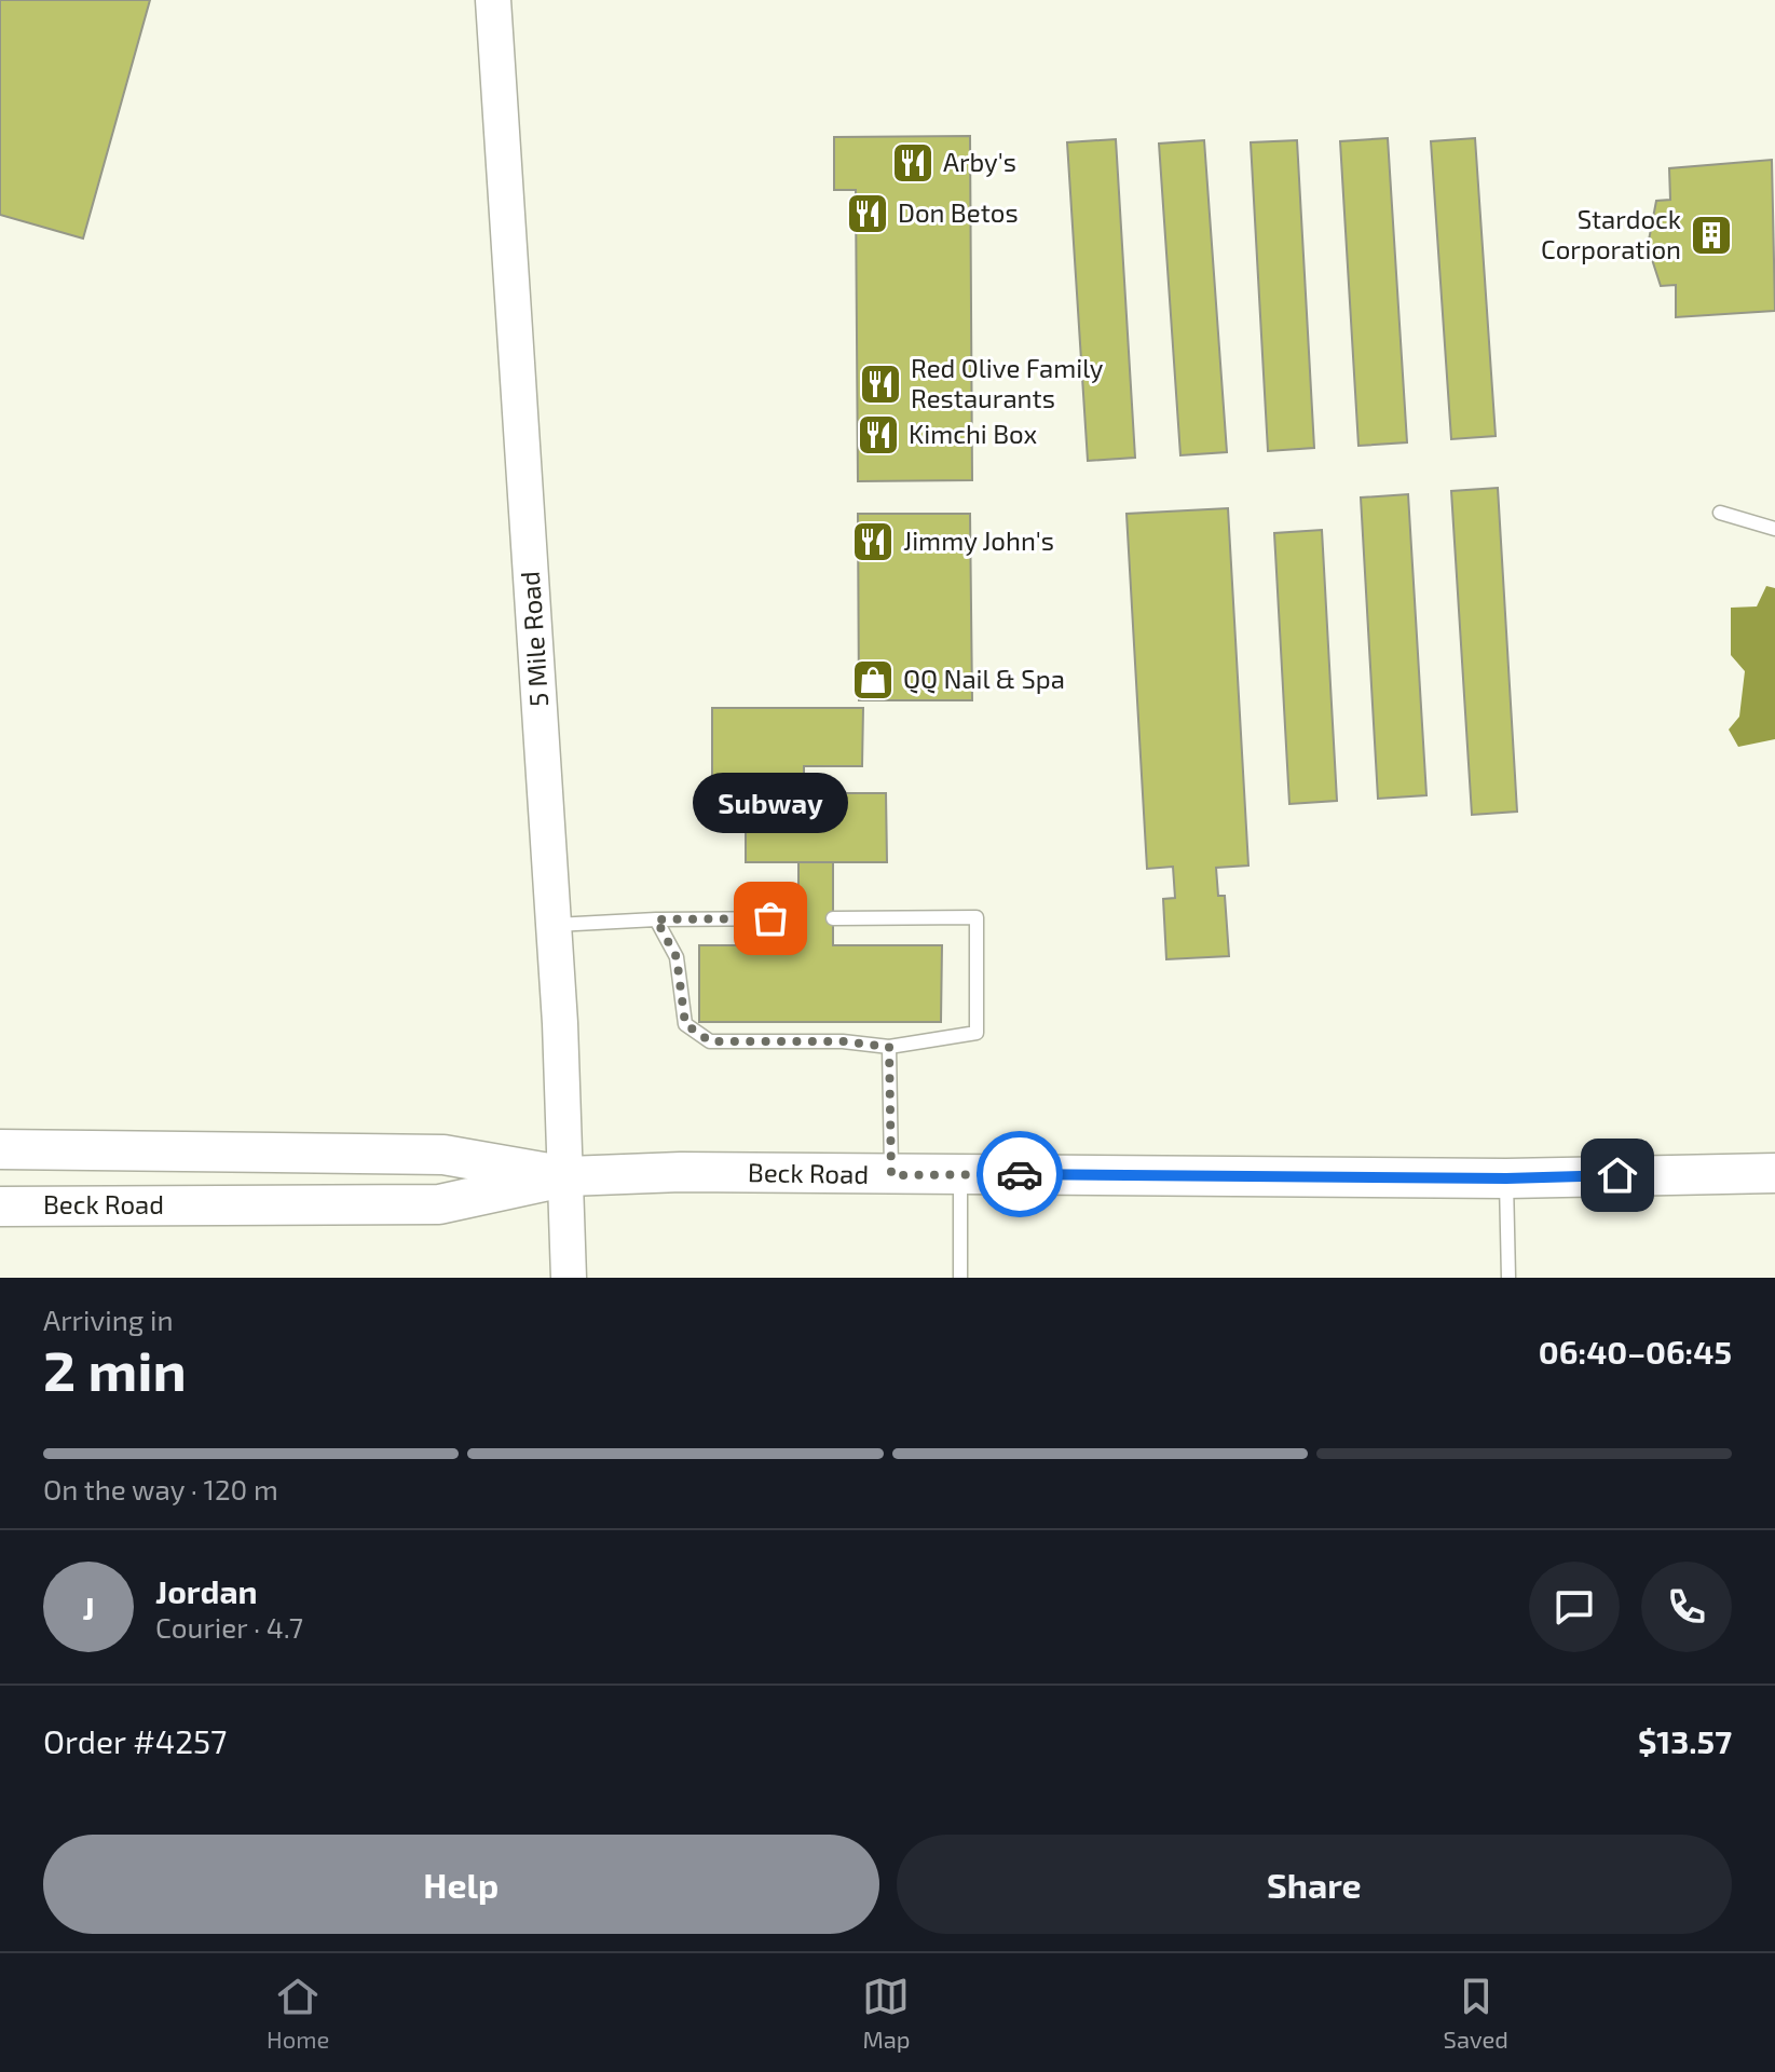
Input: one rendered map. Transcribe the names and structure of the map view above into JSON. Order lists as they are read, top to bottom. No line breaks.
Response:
{"streets":{"main road":["Beck Road"],"street":["5 Mile Road"]},"crossings":[["5 Mile Road","Beck Road"]],"places":{"restaurant":["Arby's","Don Betos","Red Olive Family Restaurants","Kimchi Box","Jimmy John's"],"building":["Stardock Corporation"],"shop":["QQ Nail & Spa"],"other":["Subway"]},"page":{"bubble":"Subway","heading":["2 min","Arriving in","06:40–06:45"],"panel":["Jordan","Courier · 4.7","Order #4257","$13.57"],"bar":"On the way · 120 m","round":"J","buttons":["Help","Share"],"tabs":["Home","Map","Saved"]}}
